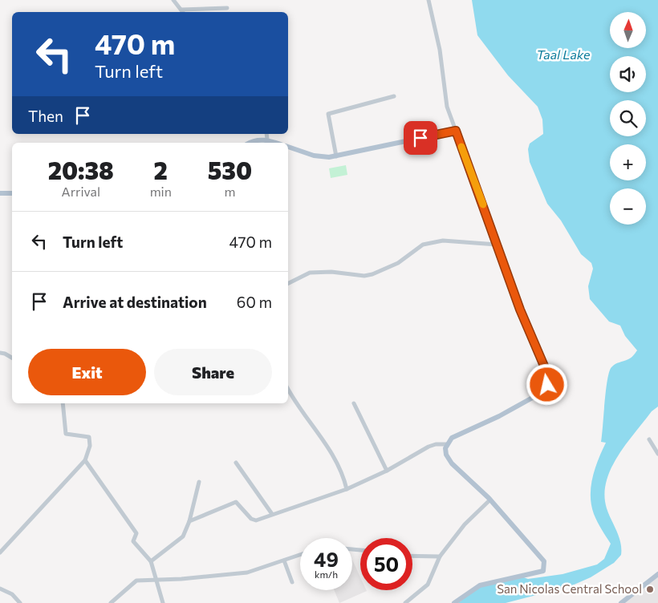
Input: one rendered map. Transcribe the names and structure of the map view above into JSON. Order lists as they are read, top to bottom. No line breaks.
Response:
{"water":["Taal Lake"],"places":["San Nicolas Central School"],"north":"top","page":{"map_buttons":["+","−"],"turn":["470 m","Turn left"],"then":"Then","eta":["20:38","Arrival","2","min","530","m"],"list":[{"name":"Turn left","value":"470 m"},{"name":"Arrive at destination","value":"60 m"}],"buttons":["Exit","Share"],"speed":"49 km/h","limit":"50"}}
